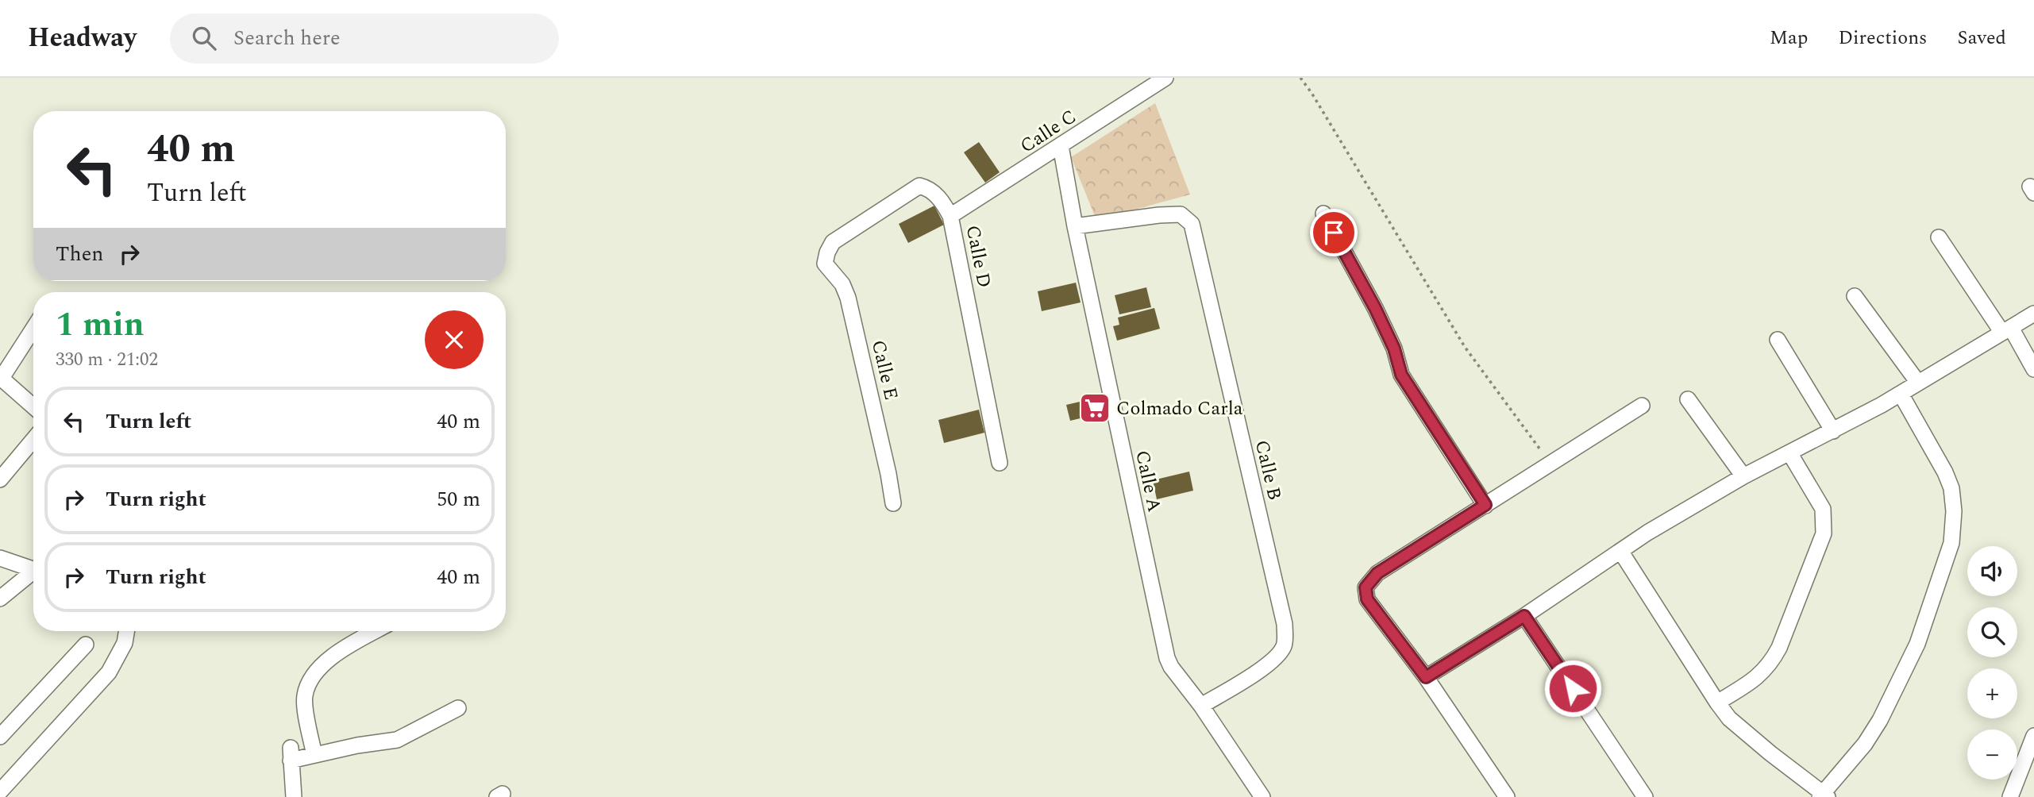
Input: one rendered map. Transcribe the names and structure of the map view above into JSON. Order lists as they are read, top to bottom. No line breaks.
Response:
{"streets":{"street":["Calle C","Calle D","Calle E","Calle B","Calle A"]},"crossings":[["Calle C","Calle D"],["Calle C","Calle A"],["Calle D","Calle E"],["Calle B","Calle A"]],"places":{"supermarket":["Colmado Carla"]},"page":{"header":"Headway","search":"Search here","nav":["Map","Directions","Saved"],"turn":["40 m","Turn left"],"then":"Then","heading":["1 min","330 m · 21:02"],"list":[{"name":"Turn left","value":"40 m"},{"name":"Turn right","value":"50 m"},{"name":"Turn right","value":"40 m"}],"map_buttons":["+","−"]}}
